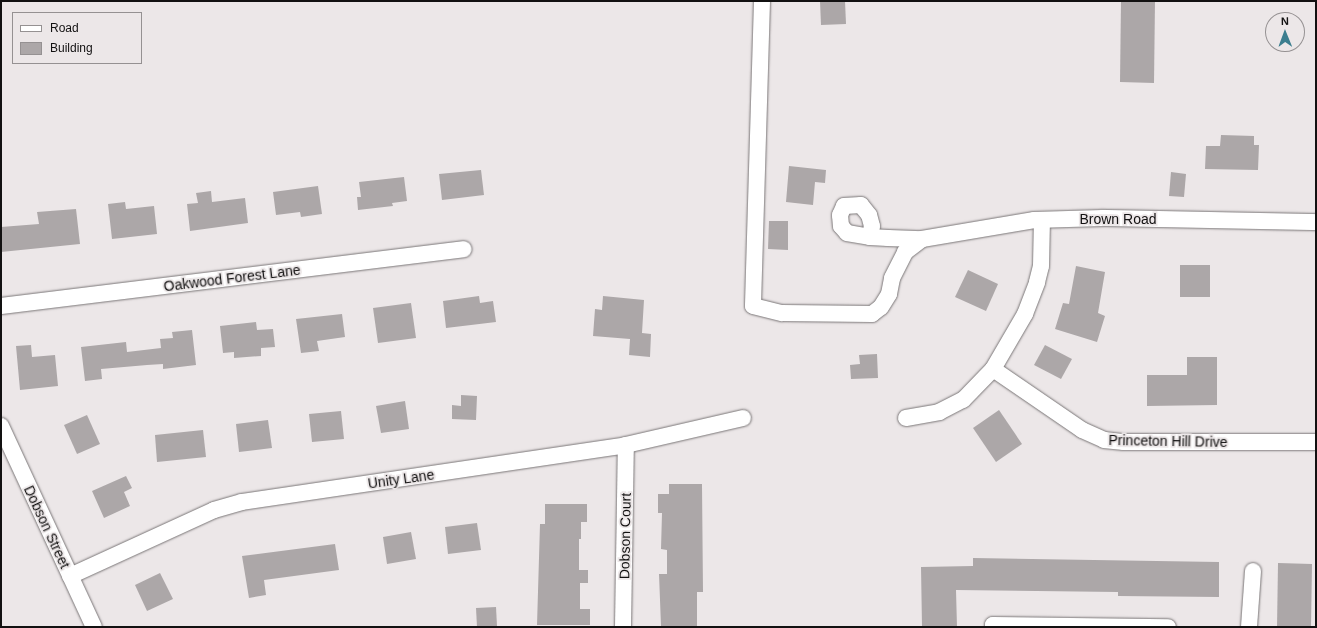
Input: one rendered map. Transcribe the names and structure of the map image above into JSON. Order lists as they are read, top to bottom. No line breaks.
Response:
{"streets":{"street":["Brown Road","Oakwood Forest Lane","Princeton Hill Drive","Unity Lane","Dobson Street","Dobson Court"]},"crossings":[["Unity Lane","Dobson Street"],["Unity Lane","Dobson Court"]],"legend":["Road","Building"],"north":"top"}
